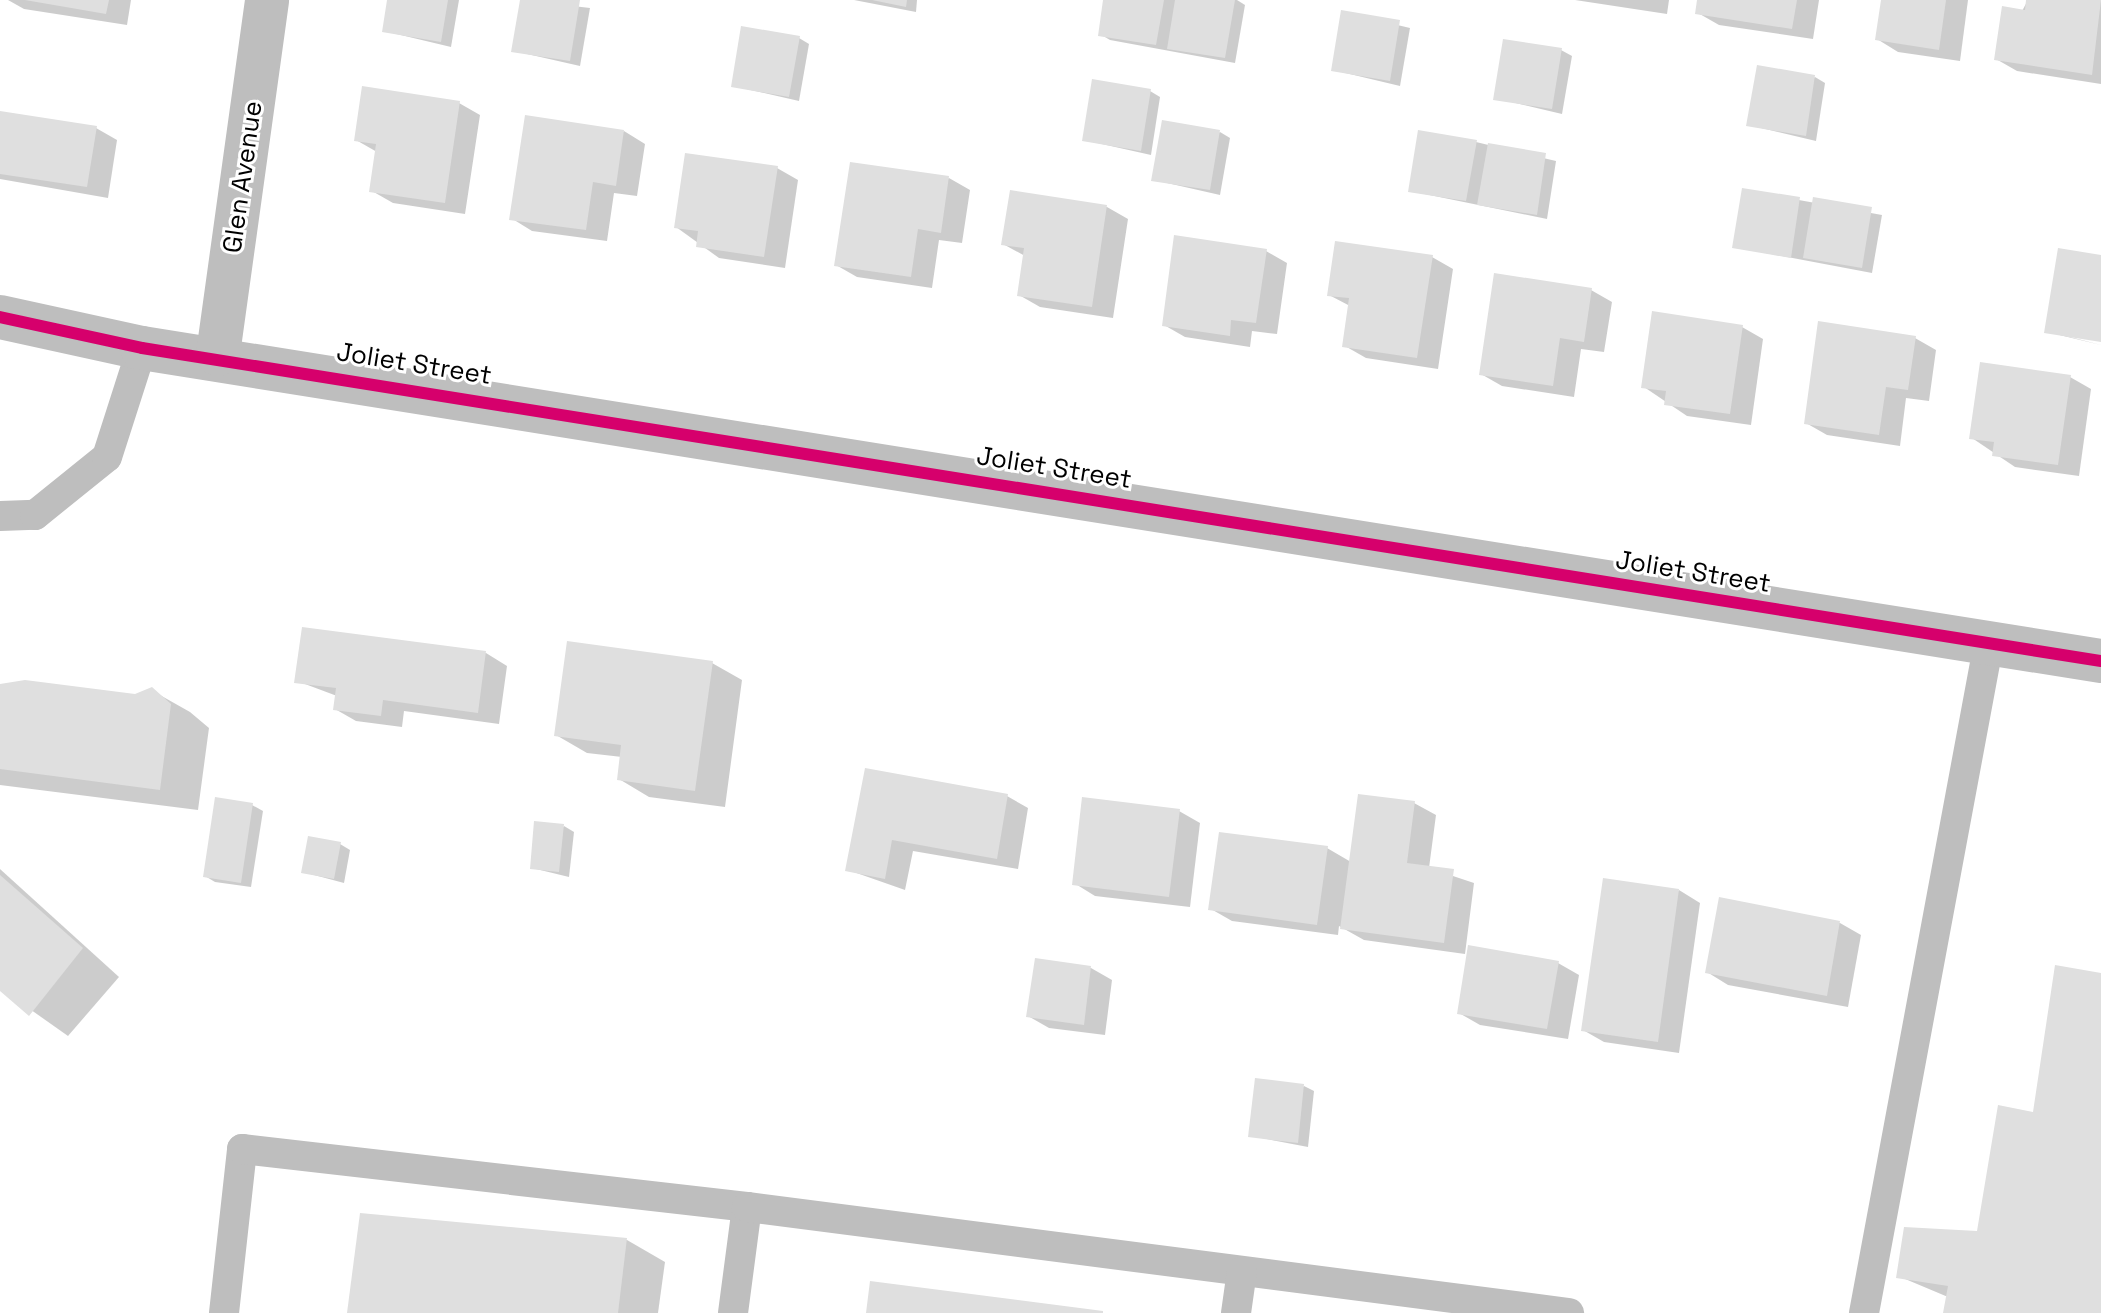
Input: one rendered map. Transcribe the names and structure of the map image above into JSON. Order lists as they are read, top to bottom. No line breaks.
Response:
{"streets":{"street":["Glen Avenue","Joliet Street"]},"crossings":[["Glen Avenue","Joliet Street"]]}
